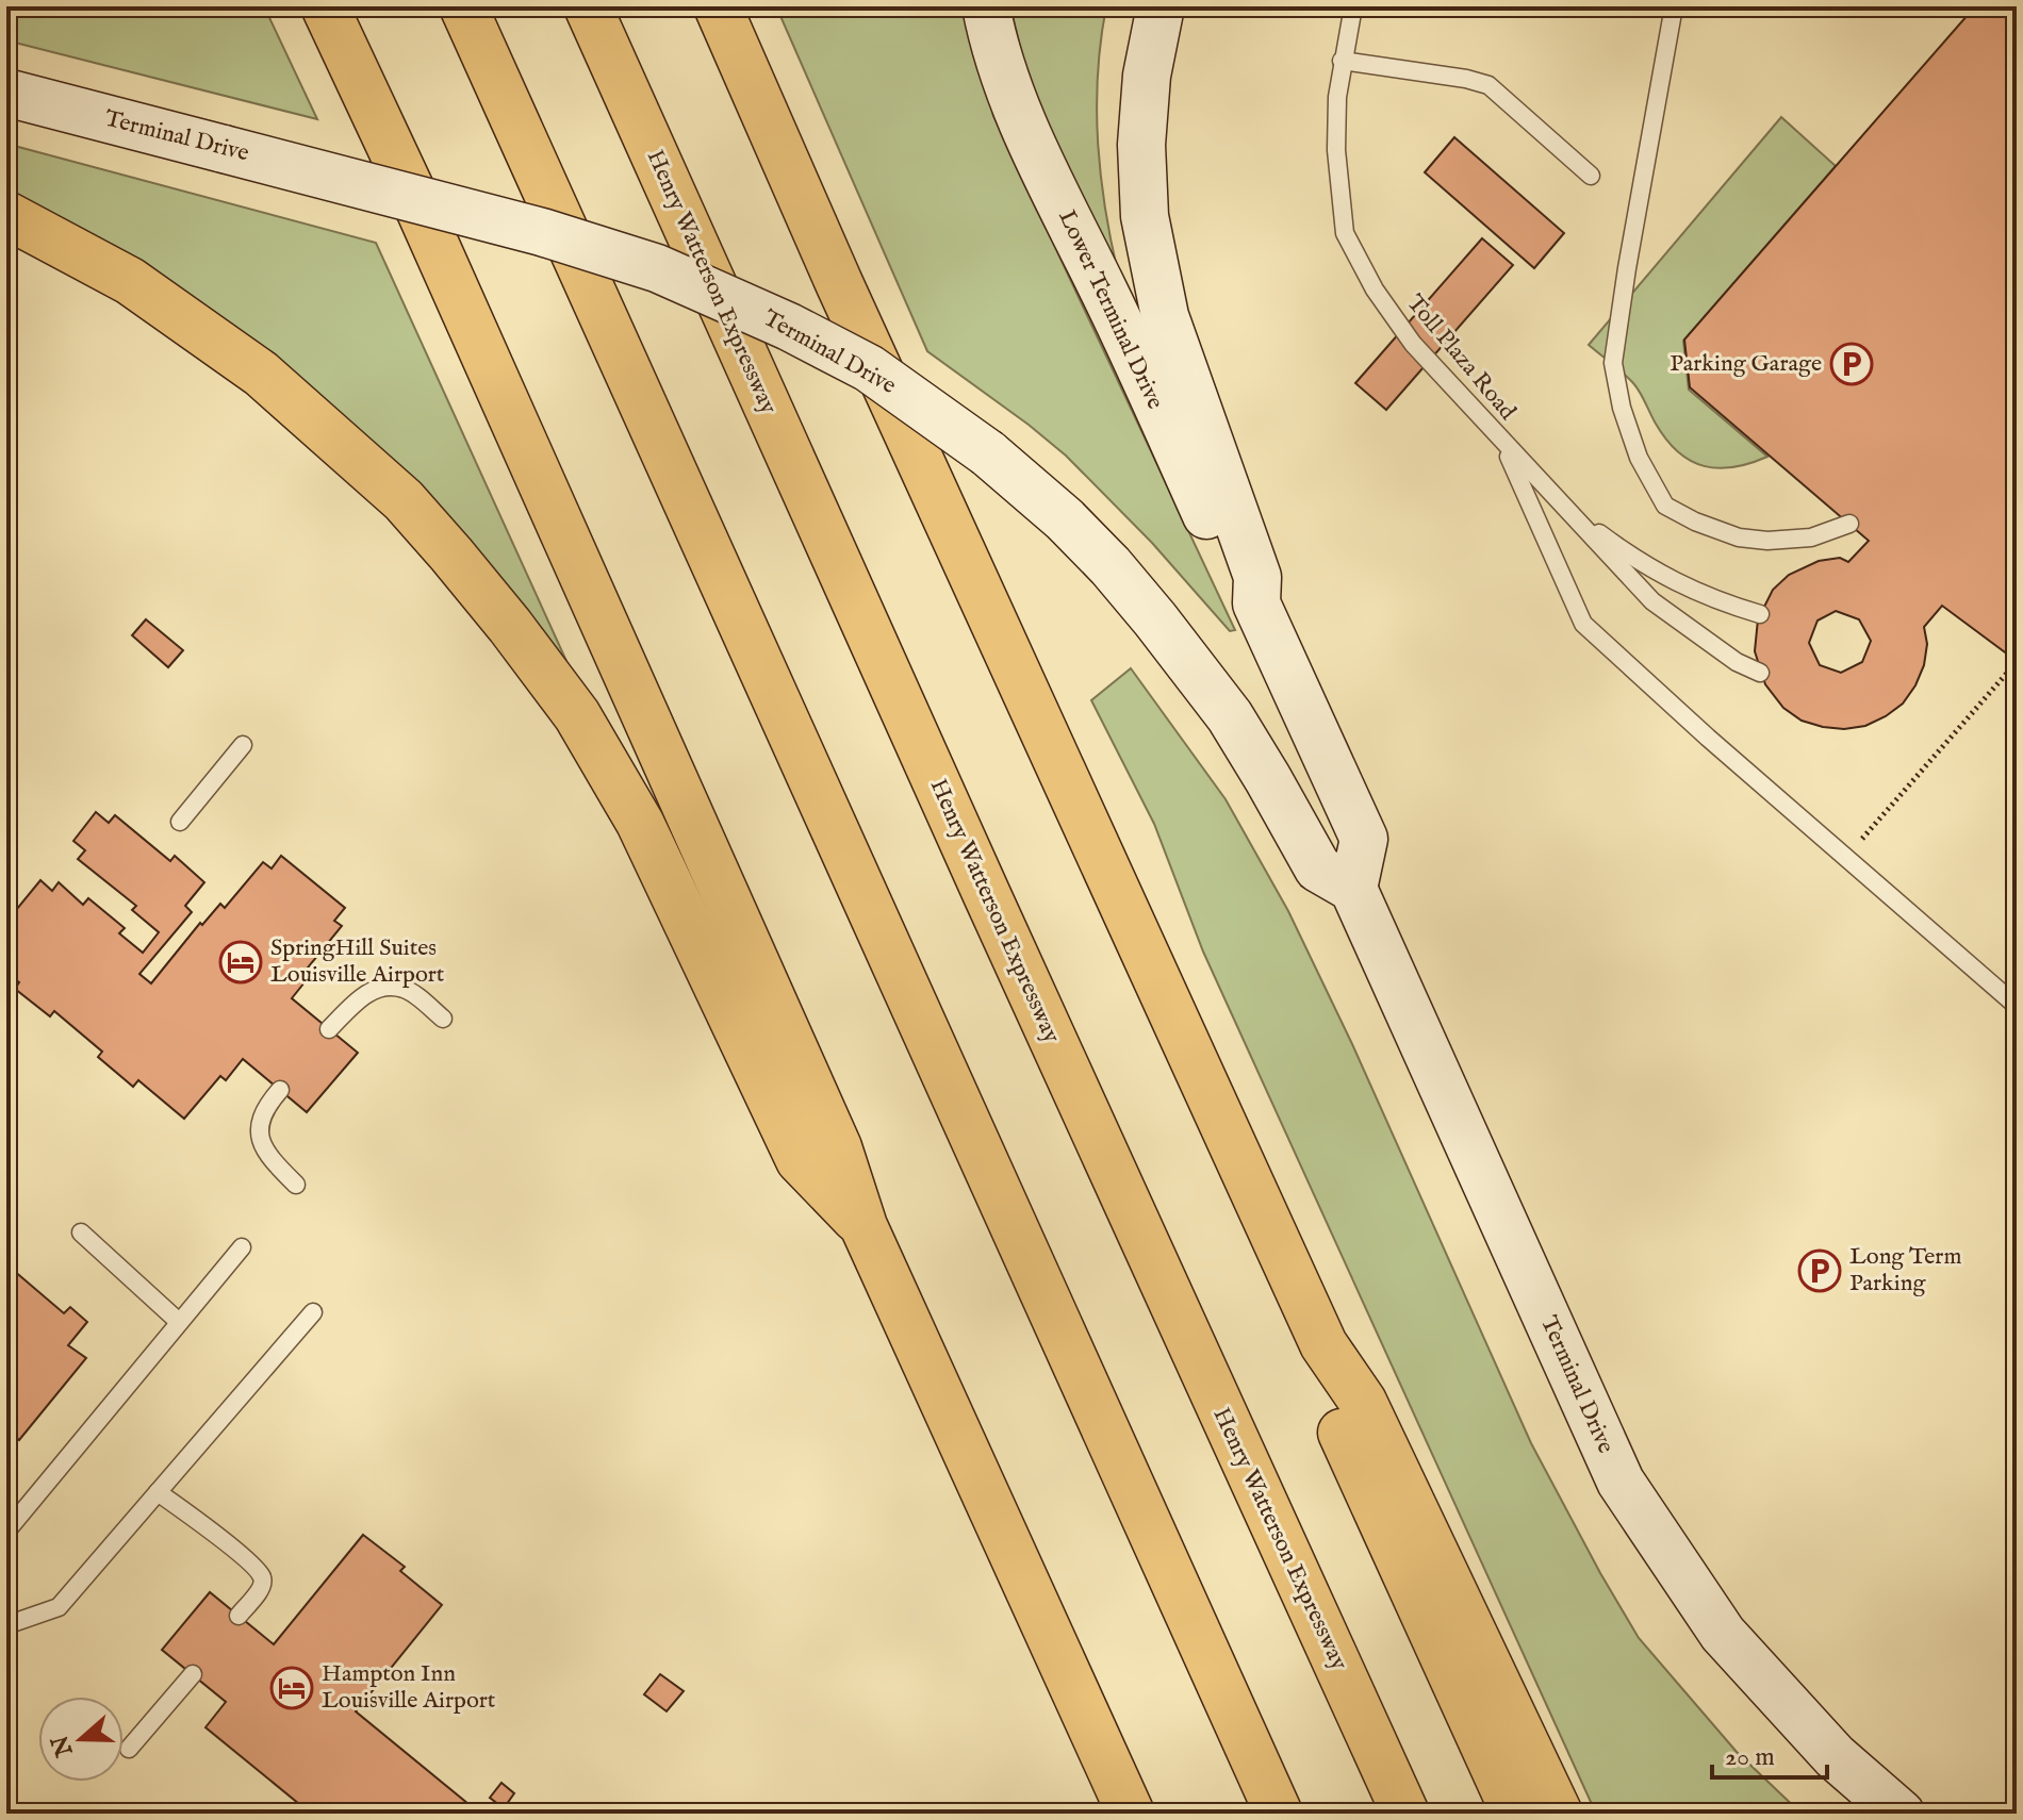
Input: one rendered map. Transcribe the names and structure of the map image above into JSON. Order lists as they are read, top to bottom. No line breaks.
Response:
{"streets":{"highway":["Henry Watterson Expressway"],"main road":["Terminal Drive","Lower Terminal Drive"],"lane":["Toll Plaza Road"]},"places":{"parking":["Parking Garage","Long Term Parking"],"hotel":["SpringHill Suites Louisville Airport","Hampton Inn Louisville Airport"]},"scale_bar":"20 m","north":"left"}
